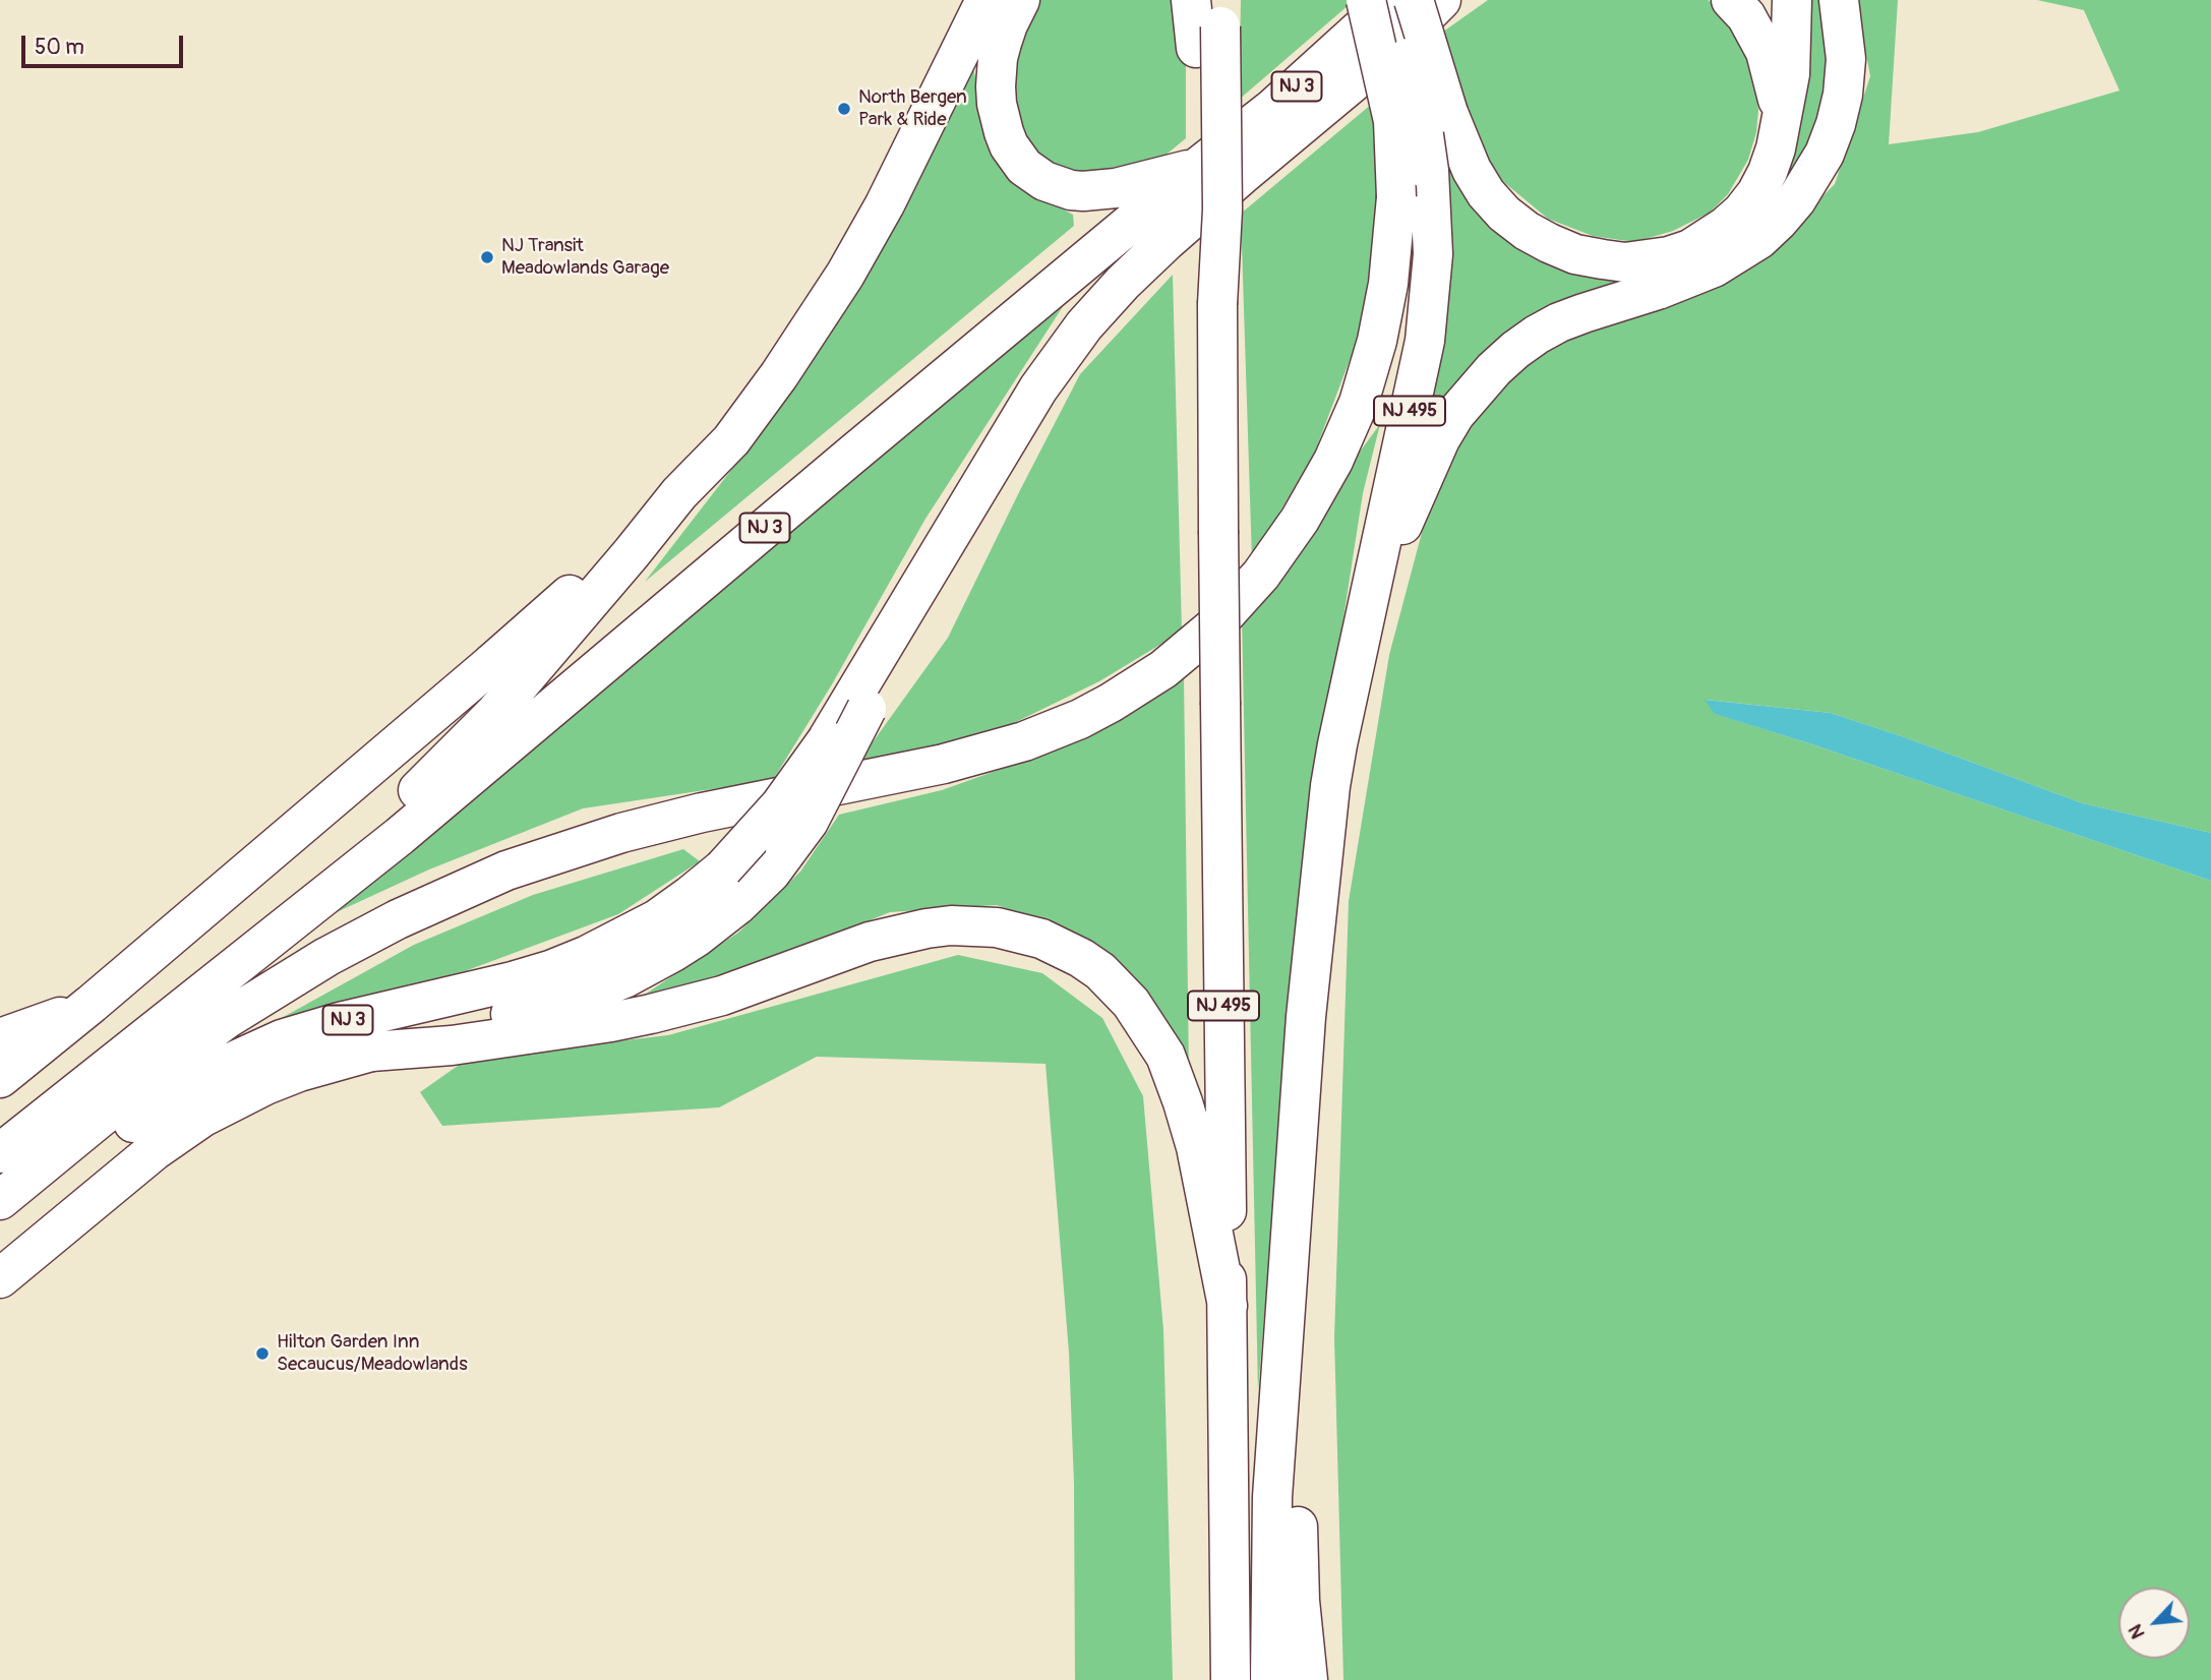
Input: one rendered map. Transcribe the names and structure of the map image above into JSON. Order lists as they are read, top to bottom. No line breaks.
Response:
{"streets":{"main road":["NJ 3","NJ 495"]},"crossings":[["NJ 3","NJ 495"]],"places":["North Bergen Park & Ride","NJ Transit Meadowlands Garage","Hilton Garden Inn Secaucus/Meadowlands"],"scale_bar":"50 m","north":"bottom left"}
